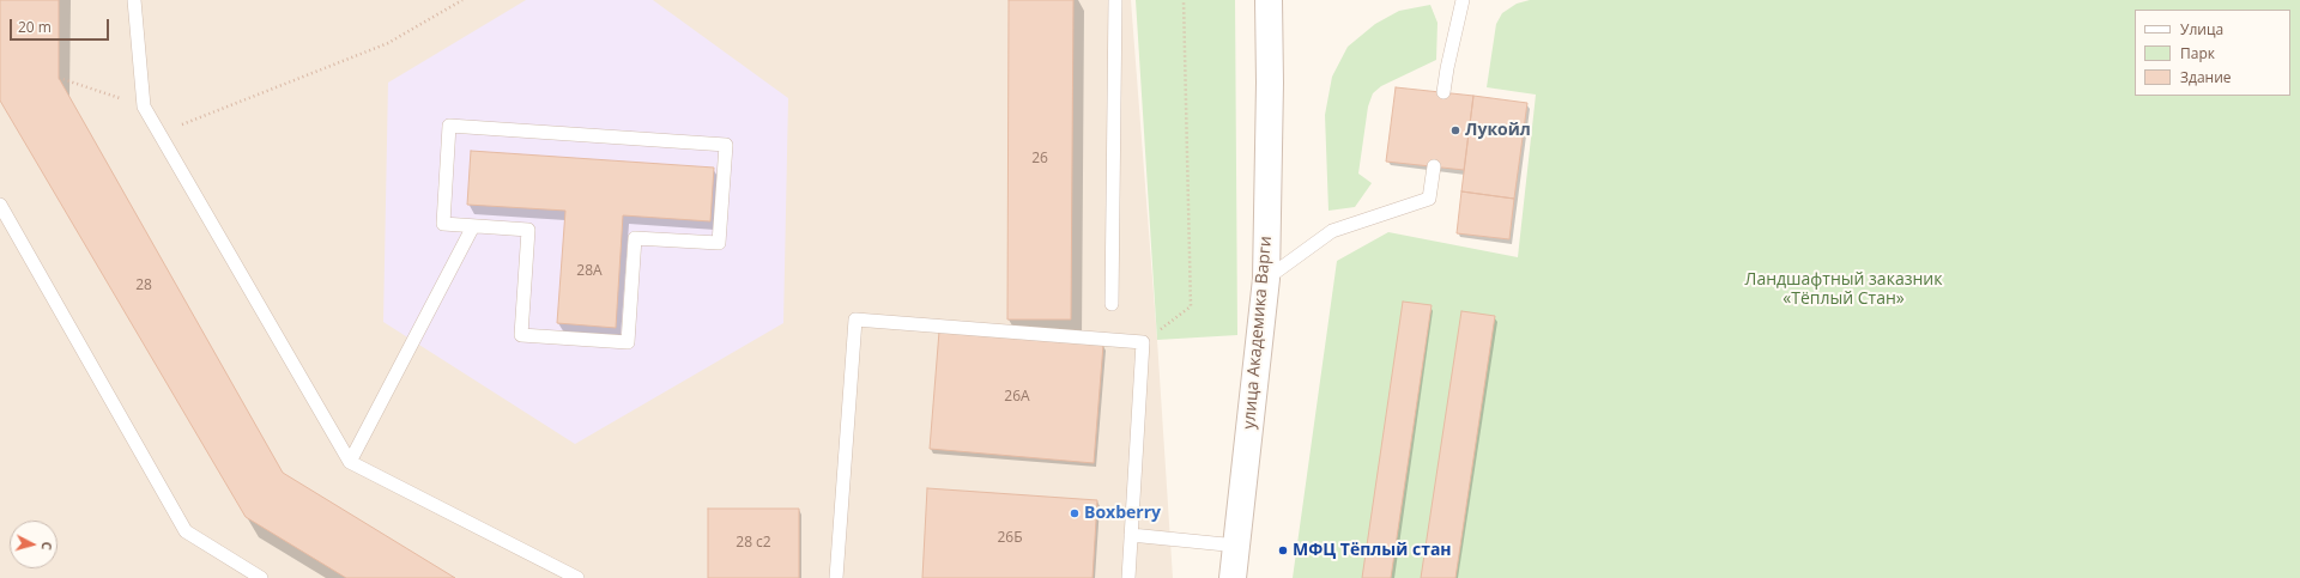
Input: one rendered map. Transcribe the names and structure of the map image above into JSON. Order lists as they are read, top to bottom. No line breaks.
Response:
{"streets":{"street":["улица Академика Варги"]},"parks":["Ландшафтный заказник «Тёплый Стан»"],"places":["Лукойл","Boxberry","МФЦ Тёплый стан"],"house_numbers":["26","28А","28","26А","26Б","28 с2"],"legend":["Улица","Парк","Здание"],"scale_bar":"20 m","north":"right"}
